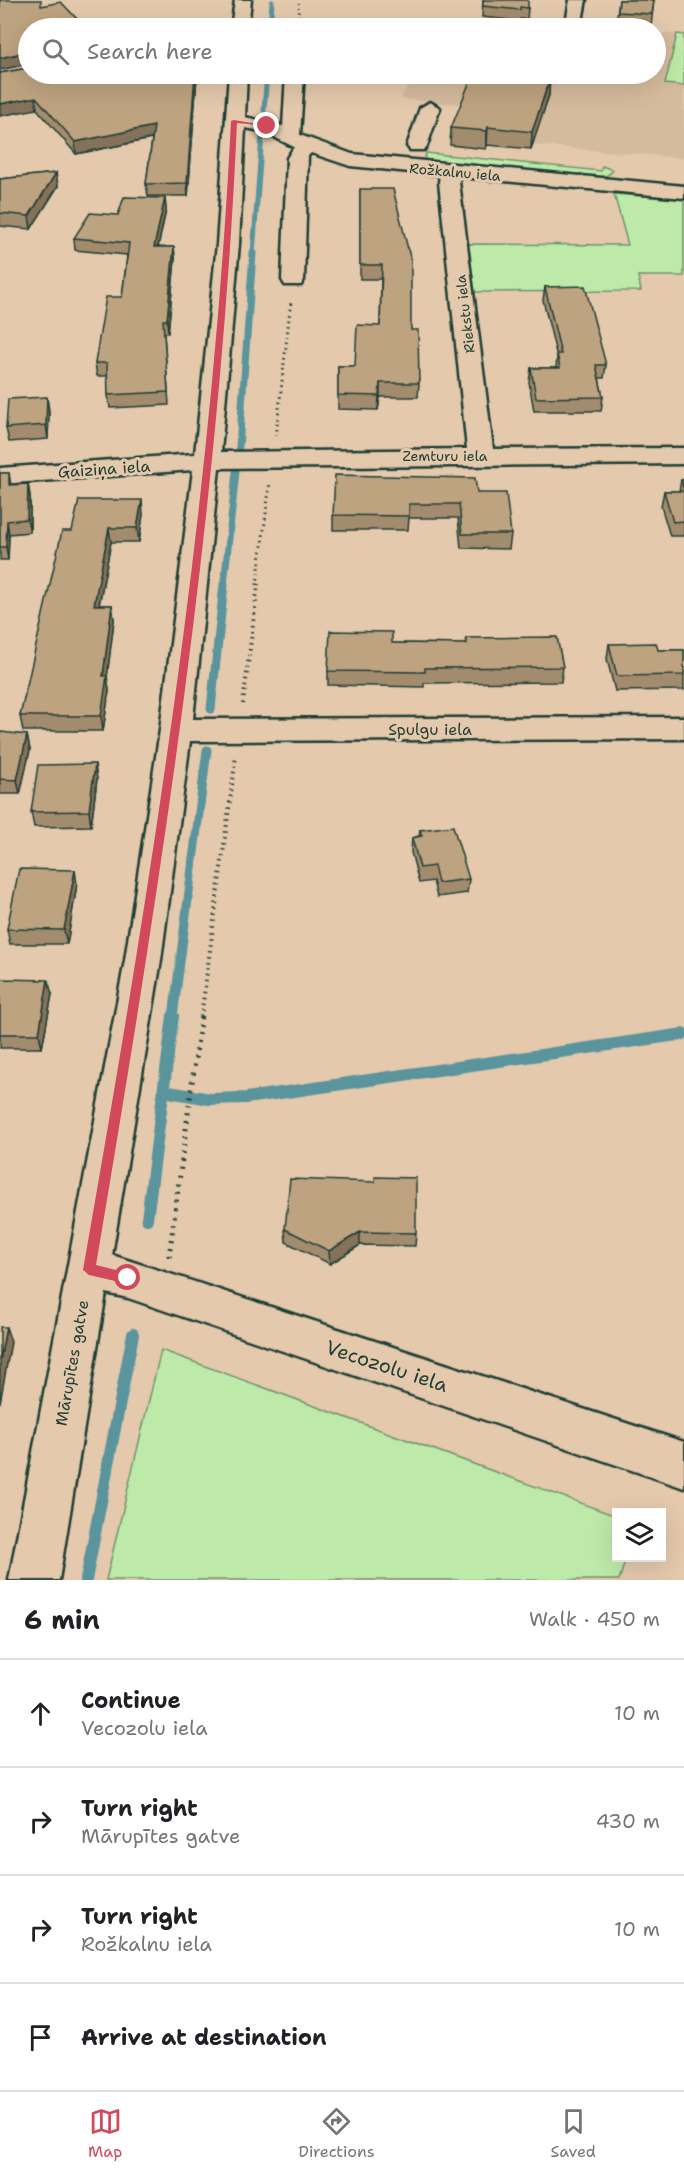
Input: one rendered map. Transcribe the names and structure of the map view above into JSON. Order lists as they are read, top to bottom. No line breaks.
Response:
{"streets":{"street":["Rožkalnu iela","Riekstu iela","Zemturu iela","Gaiziņa iela","Spulgu iela","Mārupītes gatve","Vecozolu iela"]},"crossings":[["Rožkalnu iela","Riekstu iela"],["Rožkalnu iela","Mārupītes gatve"],["Riekstu iela","Zemturu iela"],["Zemturu iela","Gaiziņa iela"],["Zemturu iela","Mārupītes gatve"],["Gaiziņa iela","Mārupītes gatve"],["Spulgu iela","Mārupītes gatve"],["Mārupītes gatve","Vecozolu iela"]],"page":{"search":"Search here","heading":["6 min","Walk · 450 m"],"list":[["Continue","Vecozolu iela","10 m"],["Turn right","Mārupītes gatve","430 m"],["Turn right","Rožkalnu iela","10 m"],"Arrive at destination"],"nav":["Map","Directions","Saved"]}}
